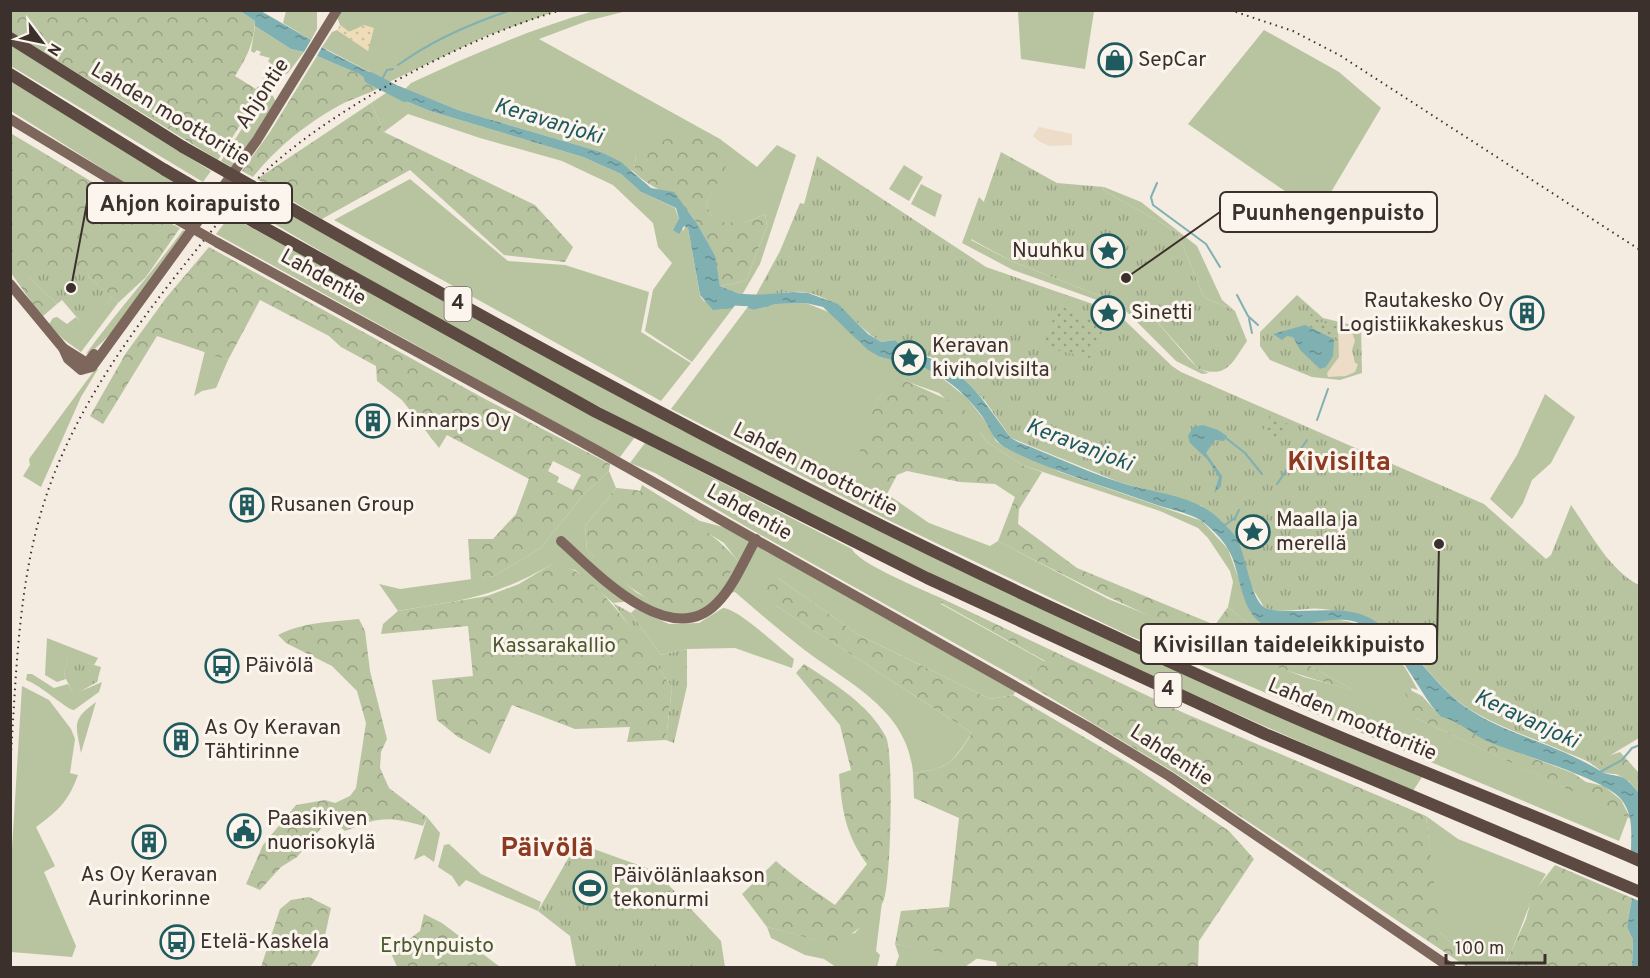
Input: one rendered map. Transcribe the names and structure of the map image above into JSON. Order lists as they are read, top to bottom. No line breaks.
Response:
{"streets":{"highway":["Lahden moottoritie","4"],"main road":["Ahjontie","Lahdentie"]},"districts":["Kivisilta","Päivölä"],"water":["Keravanjoki"],"parks":["Kassarakallio","Erbynpuisto"],"places":{"shop":["SepCar"],"place":["Nuuhku","Sinetti","Keravan kiviholvisilta","Maalla ja merellä"],"other":["Puunhengenpuisto","Ahjon koirapuisto","Kivisillan taideleikkipuisto"],"building":["Rautakesko Oy Logistiikkakeskus","Kinnarps Oy","Rusanen Group","As Oy Keravan Tähtirinne","As Oy Keravan Aurinkorinne"],"bus stop":["Päivölä","Etelä-Kaskela"],"public building":["Paasikiven nuorisokylä"],"sports":["Päivölänlaakson tekonurmi"]},"scale_bar":"100 m","north":"bottom right"}
